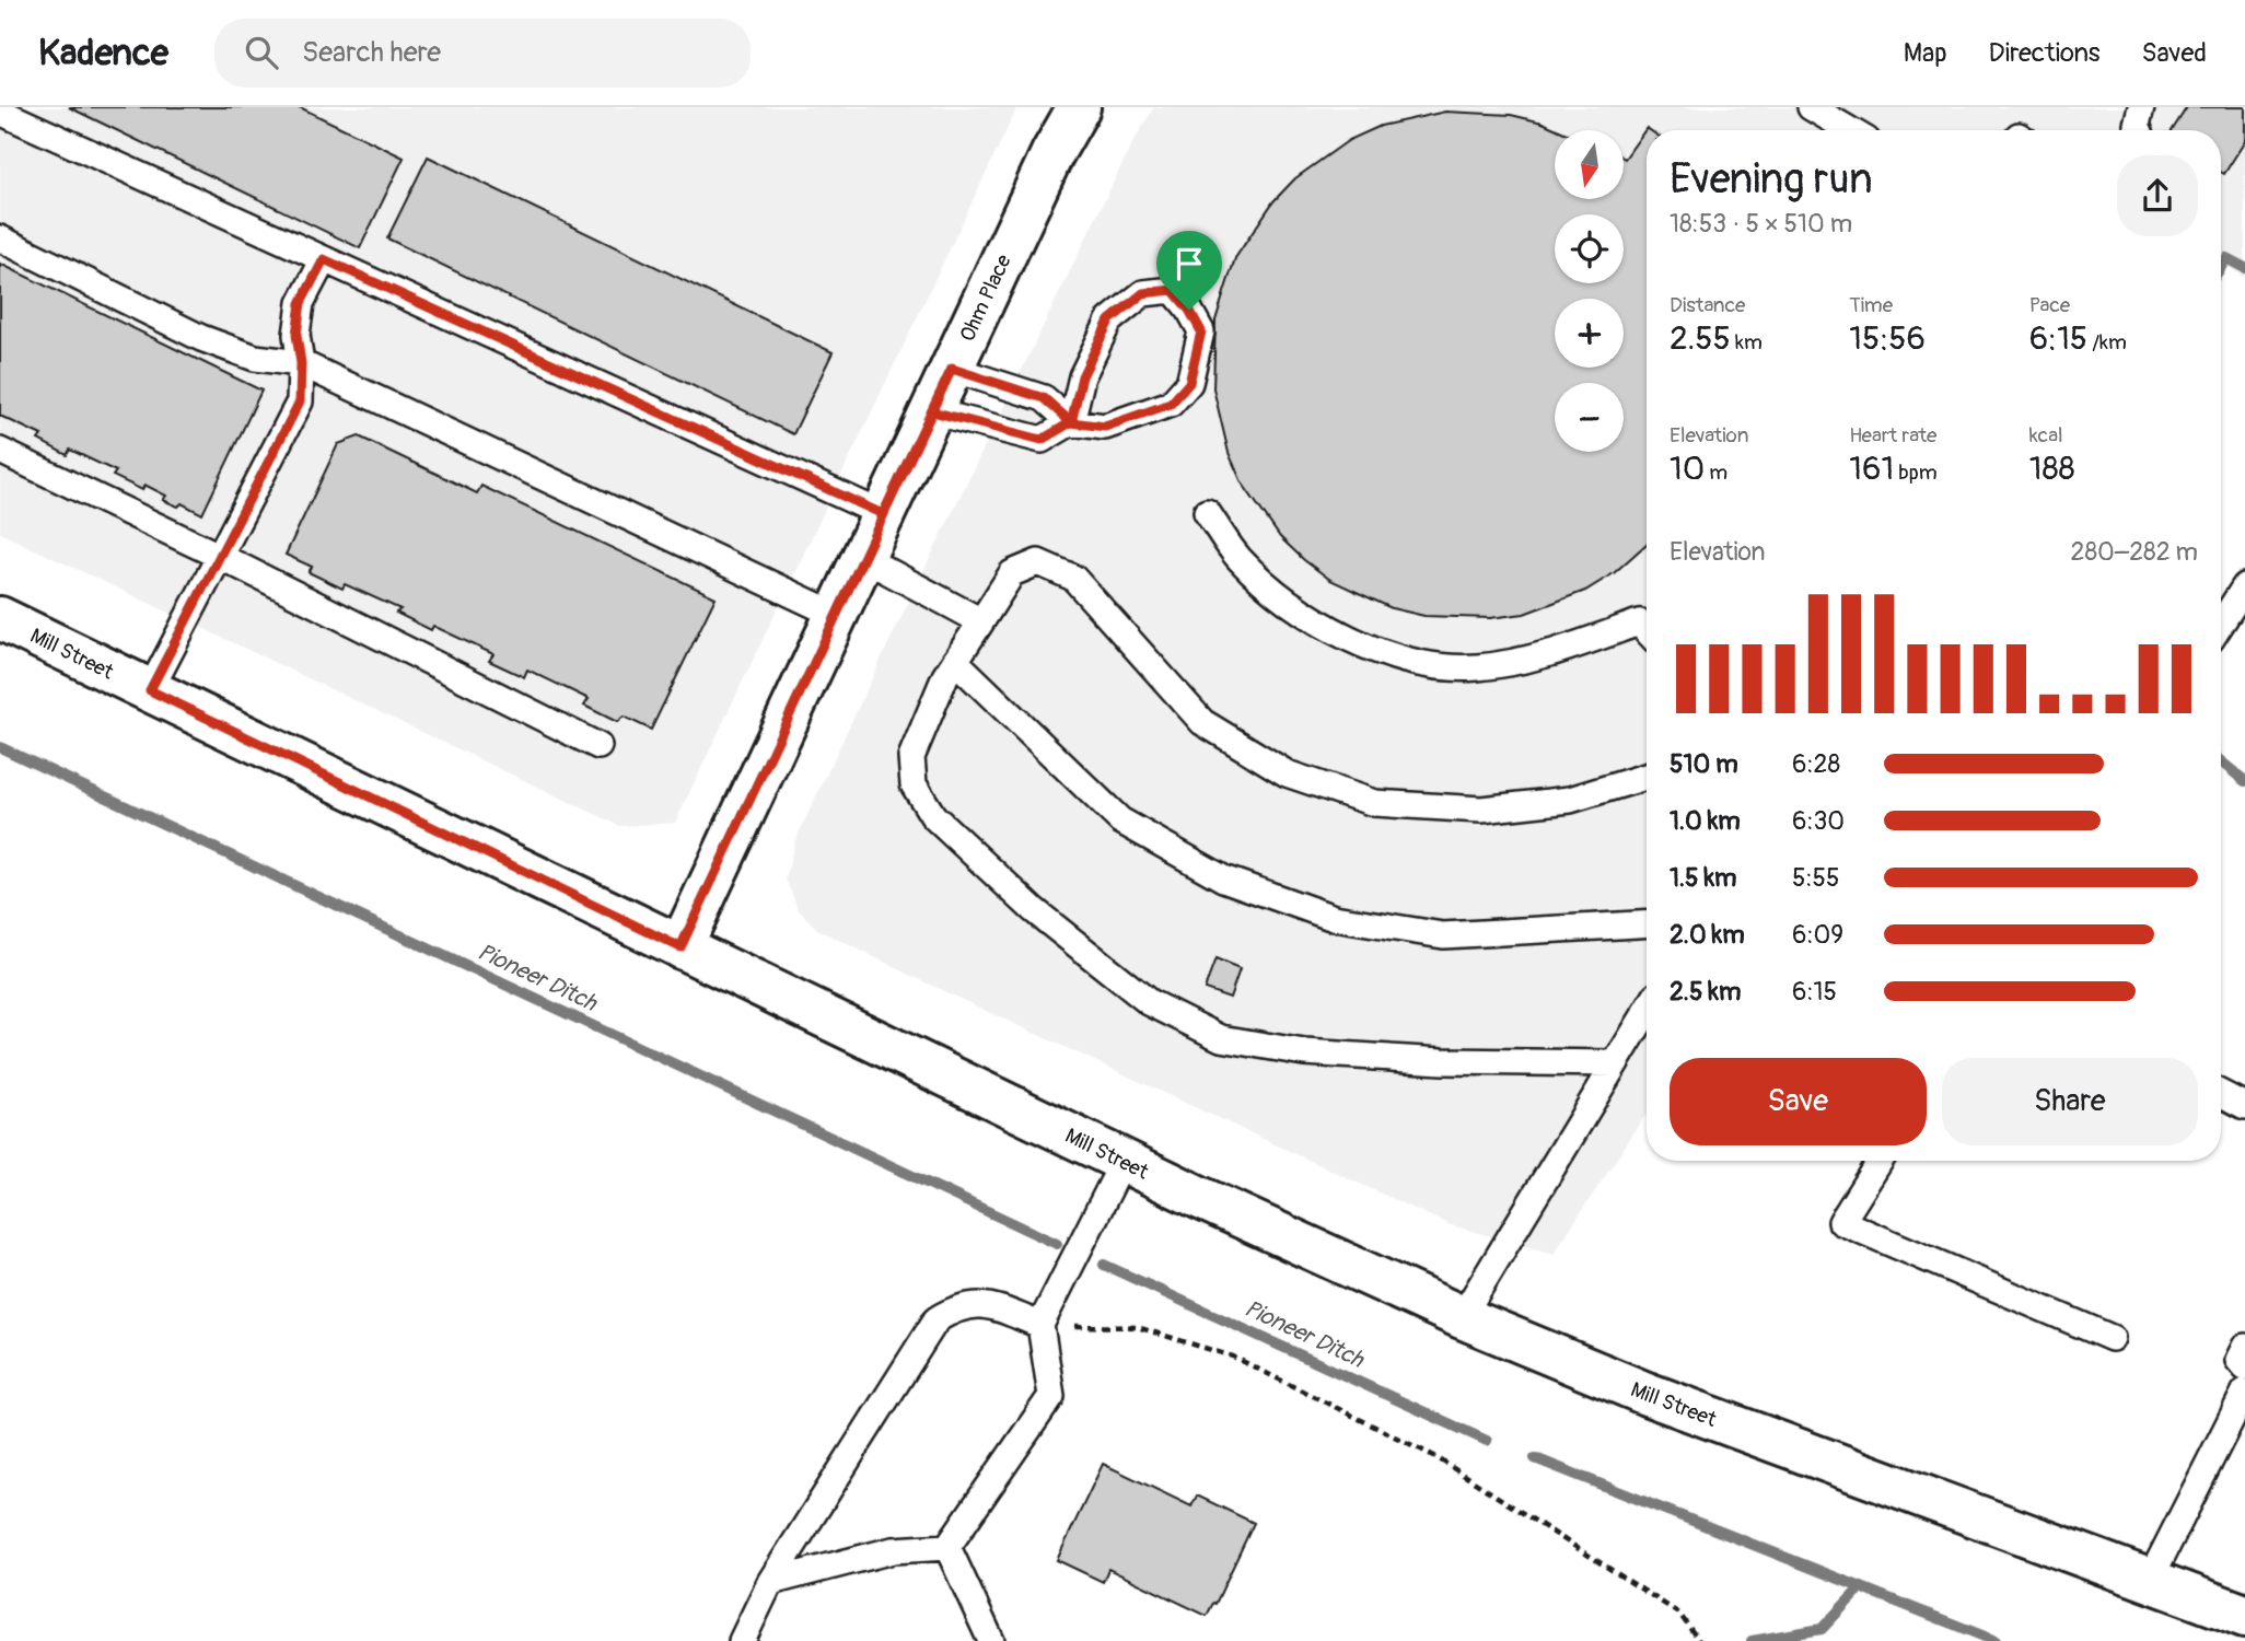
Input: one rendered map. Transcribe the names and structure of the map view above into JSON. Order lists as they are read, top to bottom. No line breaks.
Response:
{"streets":{"main road":["Ohm Place","Mill Street"]},"crossings":[["Ohm Place","Mill Street"]],"water":["Pioneer Ditch"],"north":"bottom","page":{"header":"Kadence","search":"Search here","nav":["Map","Directions","Saved"],"map_buttons":["+","−"],"heading":["Evening run","18:53 · 5 × 510 m"],"stats":[["Distance","2.55 km"],["Time","15:56"],["Pace","6:15 /km"],["Elevation","10 m"],["Heart rate","161 bpm"],["kcal","188"]],"chart":["Elevation","280–282 m"],"list":[{"name":"510 m","note":"6:28"},{"name":"1.0 km","note":"6:30"},{"name":"1.5 km","note":"5:55"},{"name":"2.0 km","note":"6:09"},{"name":"2.5 km","note":"6:15"}],"buttons":["Save","Share"]}}
